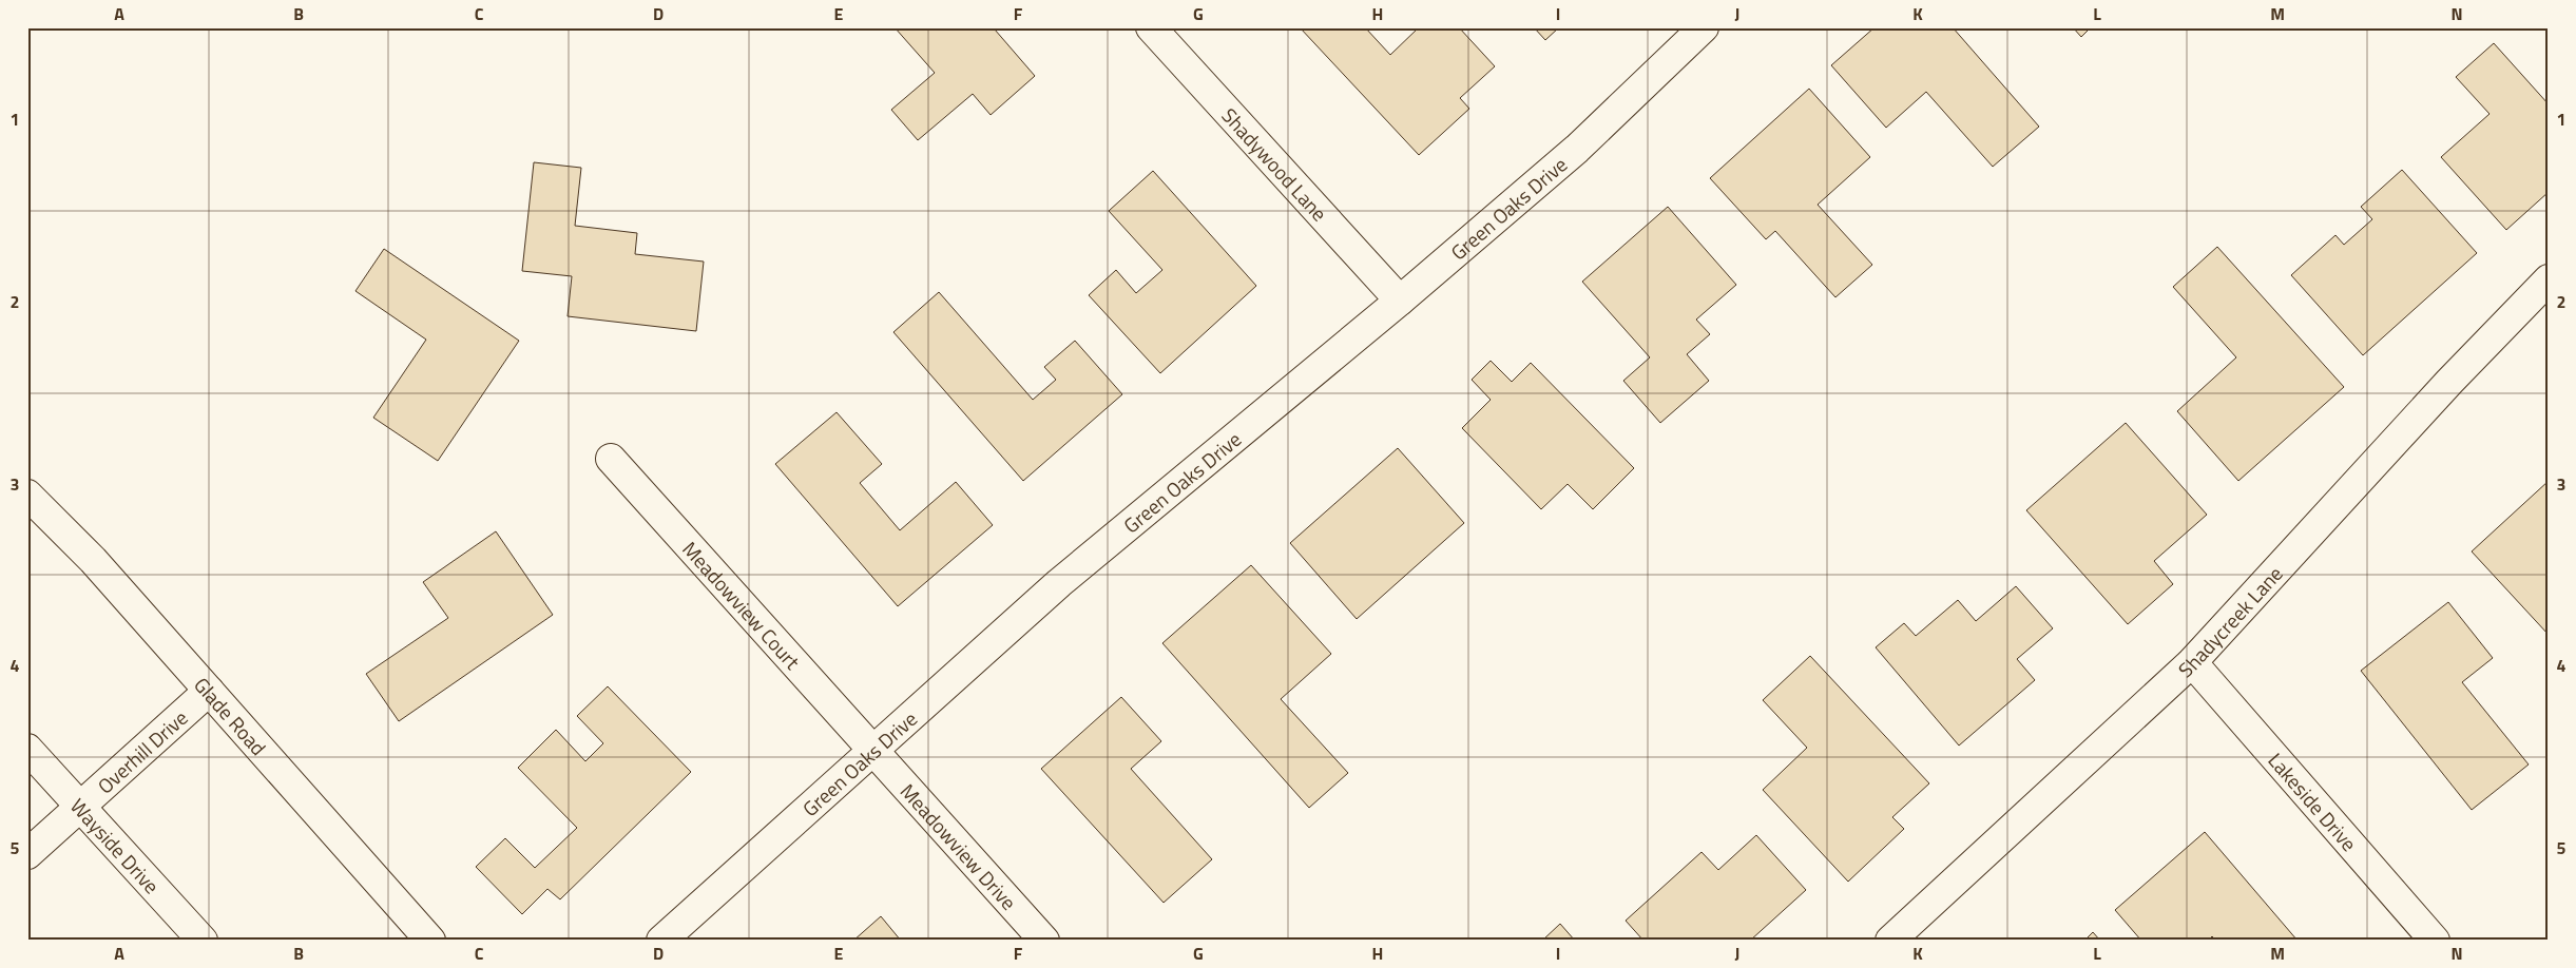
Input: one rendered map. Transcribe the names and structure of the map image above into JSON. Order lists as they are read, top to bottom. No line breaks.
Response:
{"streets":{"street":["Shadywood Lane","Green Oaks Drive","Meadowview Court","Shadycreek Lane","Glade Road","Overhill Drive","Lakeside Drive","Wayside Drive","Meadowview Drive"]},"crossings":[["Shadywood Lane","Green Oaks Drive"],["Green Oaks Drive","Meadowview Court"],["Green Oaks Drive","Meadowview Drive"],["Meadowview Court","Meadowview Drive"],["Shadycreek Lane","Lakeside Drive"],["Glade Road","Overhill Drive"],["Overhill Drive","Wayside Drive"]],"grid":{"columns":["A","B","C","D","E","F","G","H","I","J","K","L","M","N"],"rows":["1","2","3","4","5"]}}
